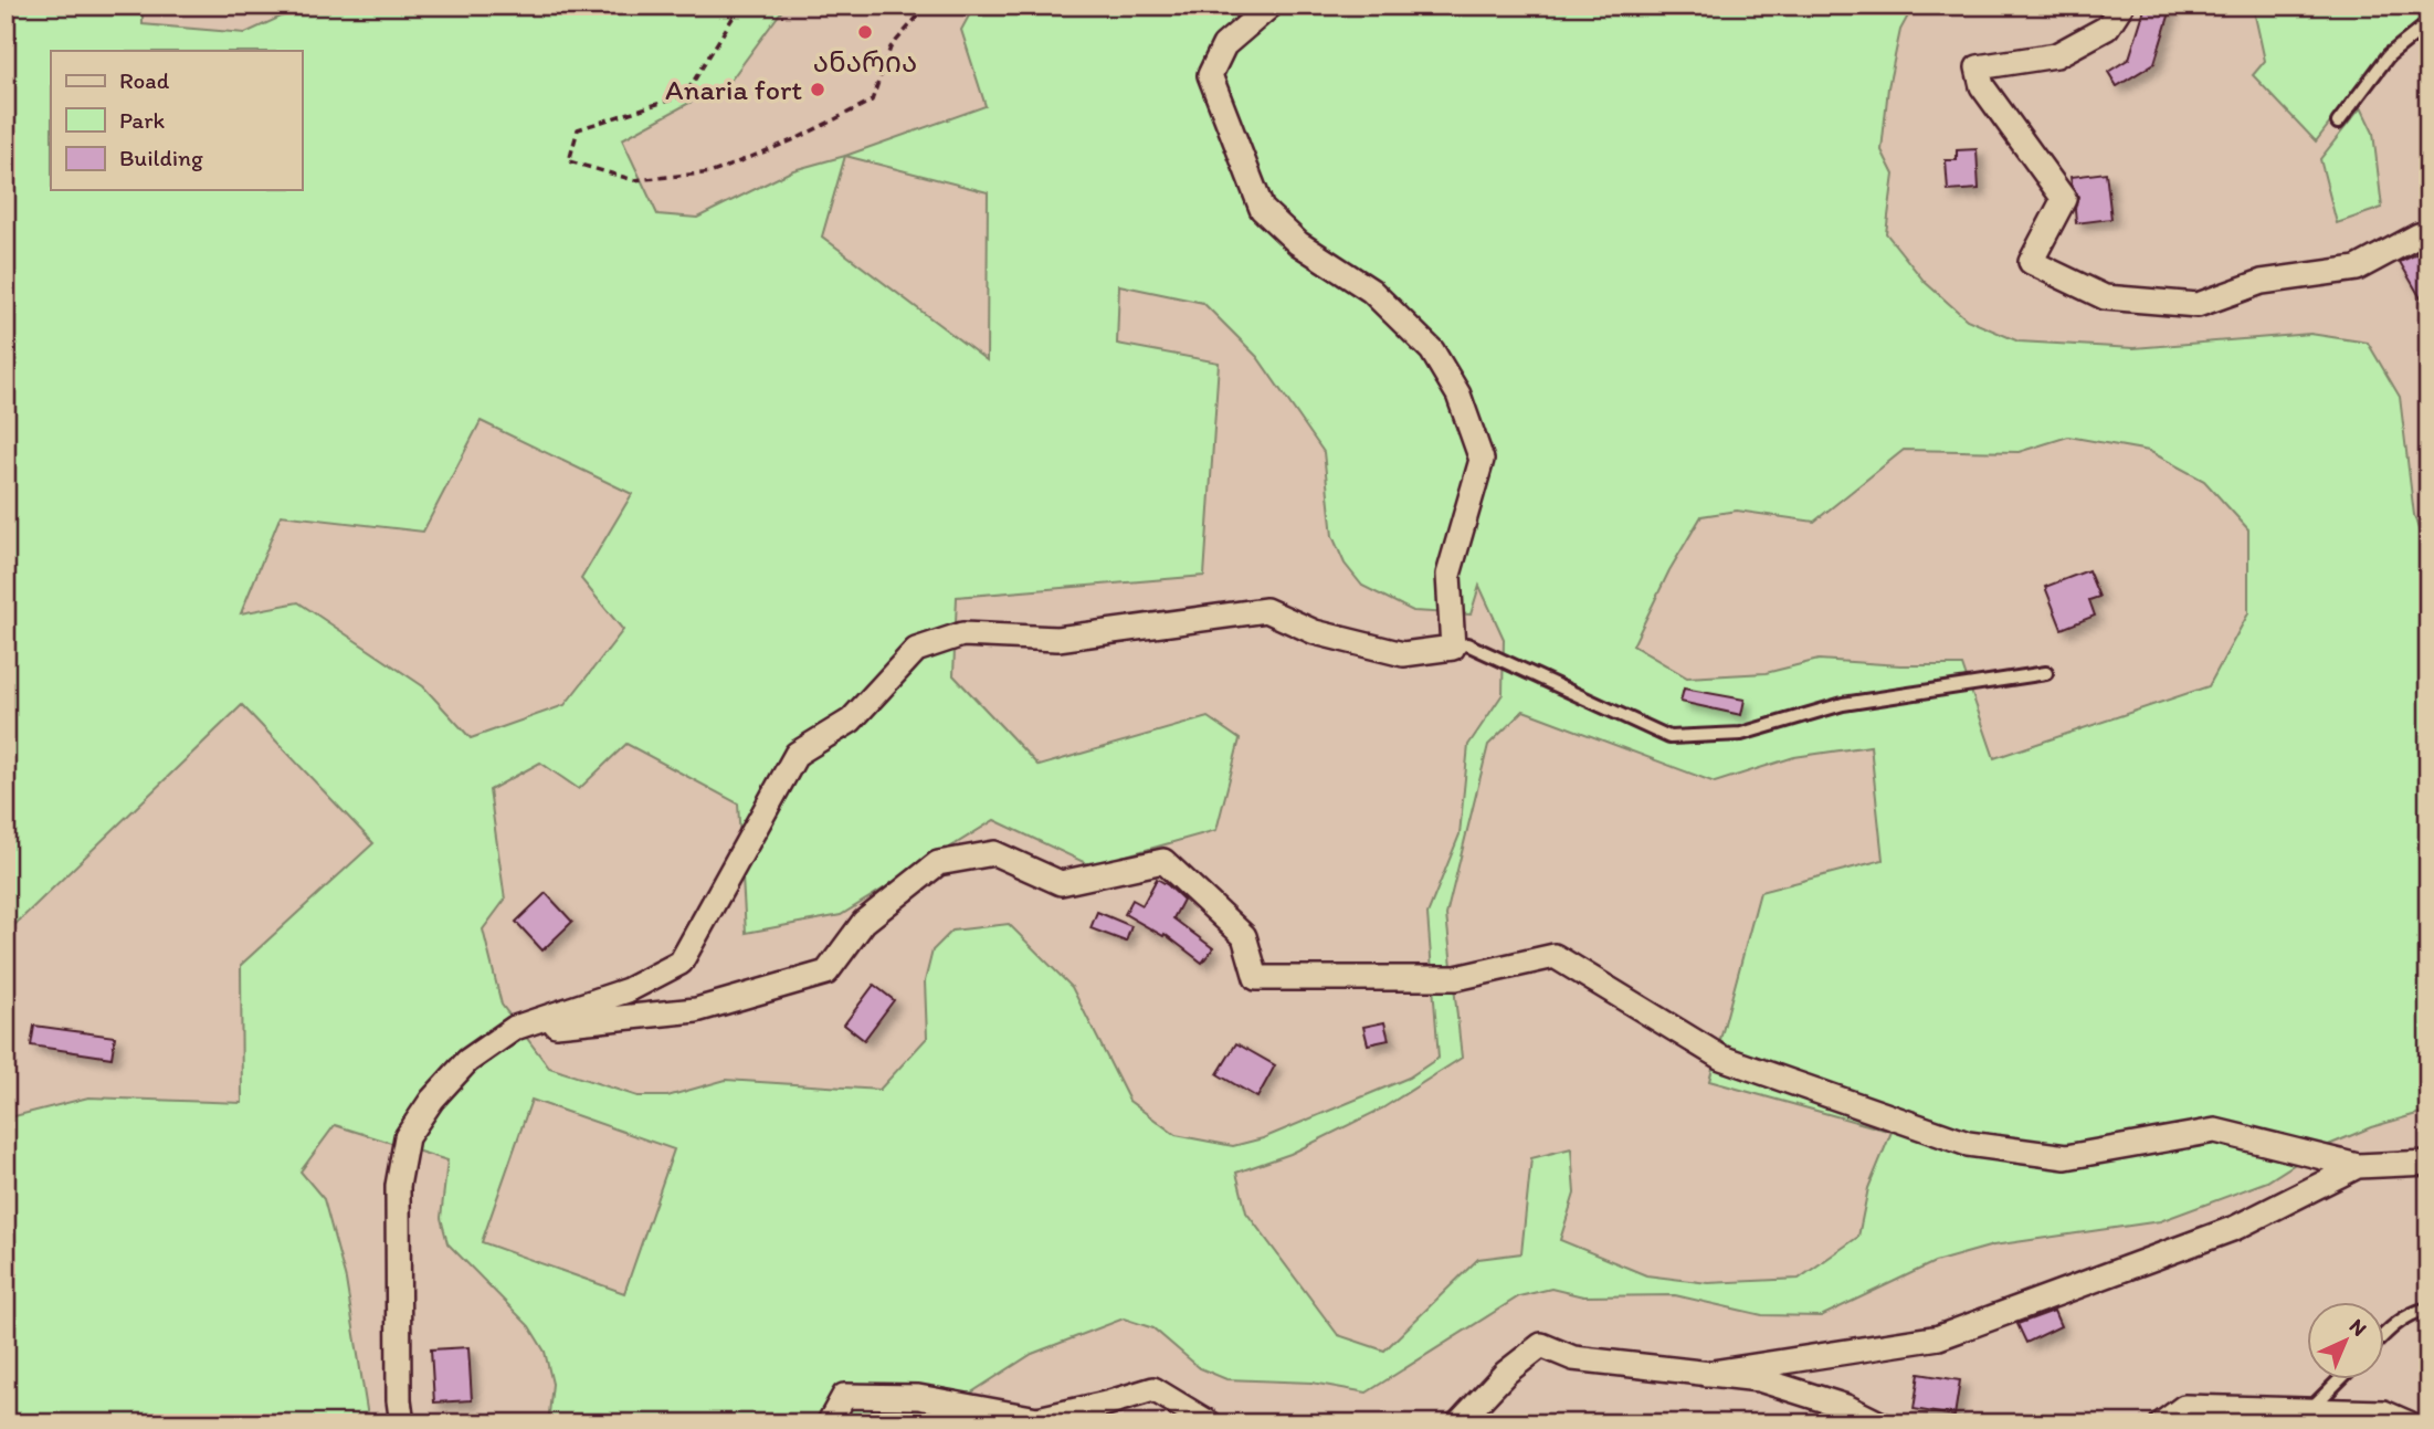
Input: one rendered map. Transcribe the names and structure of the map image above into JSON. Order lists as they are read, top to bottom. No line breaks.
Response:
{"places":["ანარია","Anaria fort"],"legend":["Road","Park","Building"],"north":"top right"}
